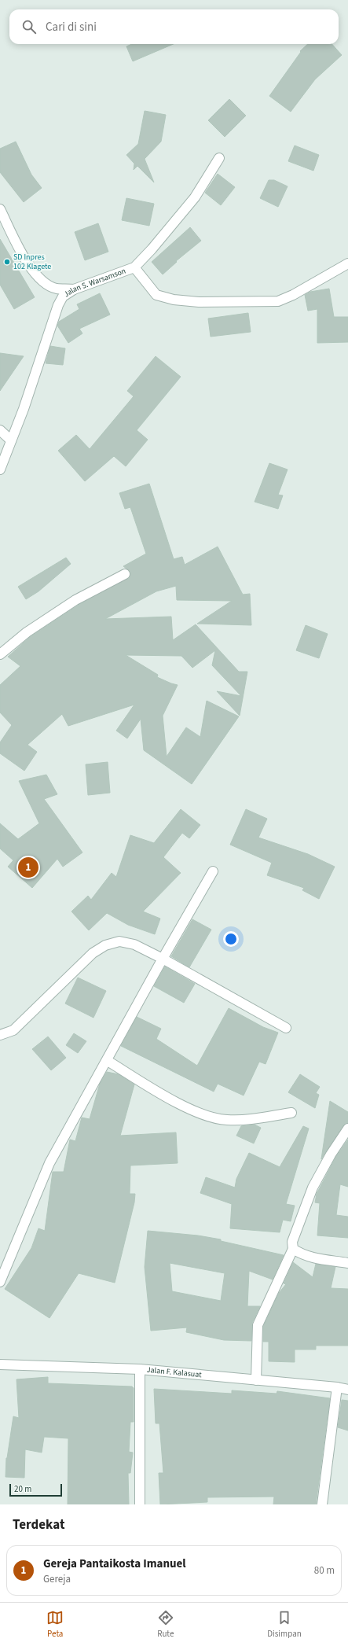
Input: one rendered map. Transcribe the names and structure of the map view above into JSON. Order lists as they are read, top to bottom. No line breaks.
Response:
{"streets":{"street":["Jalan S. Warsamson","Jalan F. Kalasuat"]},"places":["SD Inpres 102 Klagete"],"scale_bar":"20 m","page":{"search":"Cari di sini","pins":"1","scale":"20 m","heading":"Terdekat","list":[{"mark":"1","name":"Gereja Pantaikosta Imanuel","note":"Gereja","value":"80 m"}],"nav":["Peta","Rute","Disimpan"]}}
